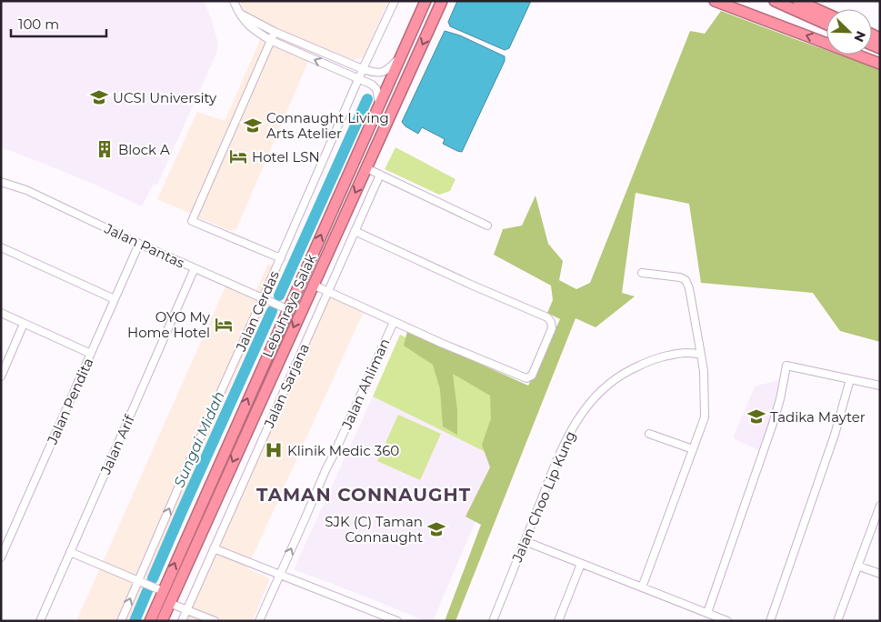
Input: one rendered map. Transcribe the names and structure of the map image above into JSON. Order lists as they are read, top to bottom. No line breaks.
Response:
{"streets":{"highway":["Lebuhraya Salak"],"street":["Jalan Pantas","Jalan Cerdas","Jalan Ahliman","Jalan Sarjana","Jalan Pendita","Jalan Arif","Jalan Choo Lip Kung"]},"crossings":[["Jalan Pantas","Lebuhraya Salak"],["Jalan Pantas","Jalan Cerdas"],["Jalan Pantas","Jalan Pendita"],["Jalan Pantas","Jalan Arif"]],"one_way":["Jalan Cerdas","Jalan Ahliman"],"districts":["TAMAN CONNAUGHT"],"water":["Sungai Midah"],"places":{"school or university":["UCSI University","Connaught Living Arts Atelier","Tadika Mayter","SJK (C) Taman Connaught"],"building":["Block A"],"hotel":["Hotel LSN","OYO My Home Hotel"],"hospital":["Klinik Medic 360"]},"scale_bar":"100 m","north":"bottom right"}
